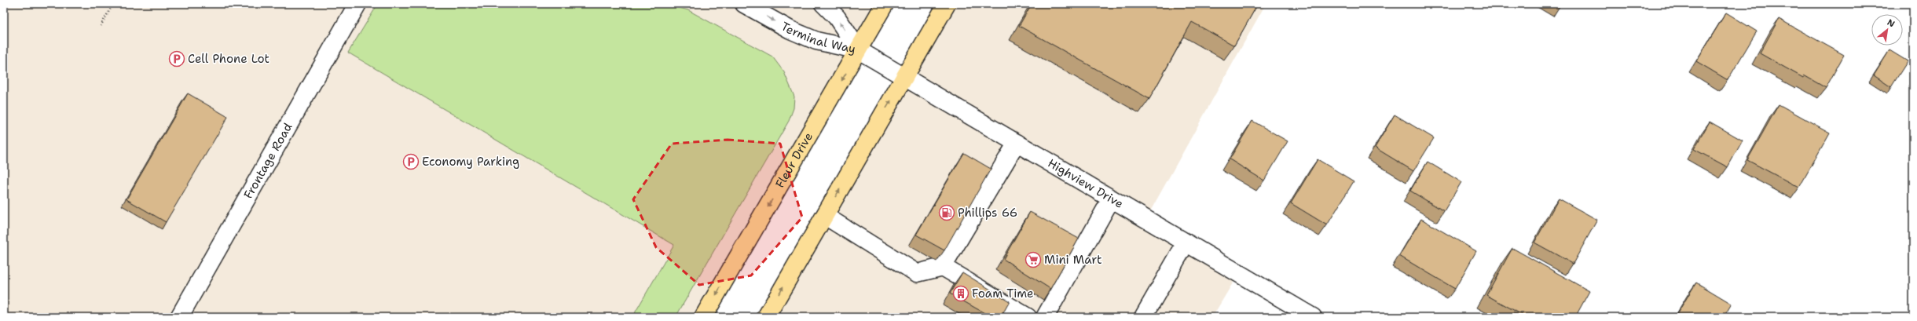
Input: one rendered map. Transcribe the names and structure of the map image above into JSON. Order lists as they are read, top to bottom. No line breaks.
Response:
{"streets":{"main road":["Fleur Drive"],"street":["Terminal Way","Frontage Road","Highview Drive"]},"crossings":[["Terminal Way","Fleur Drive"],["Terminal Way","Highview Drive"],["Fleur Drive","Highview Drive"]],"places":{"parking":["Cell Phone Lot","Economy Parking"],"fuel station":["Phillips 66"],"supermarket":["Mini Mart"],"building":["Foam Time"]},"north":"top right"}
